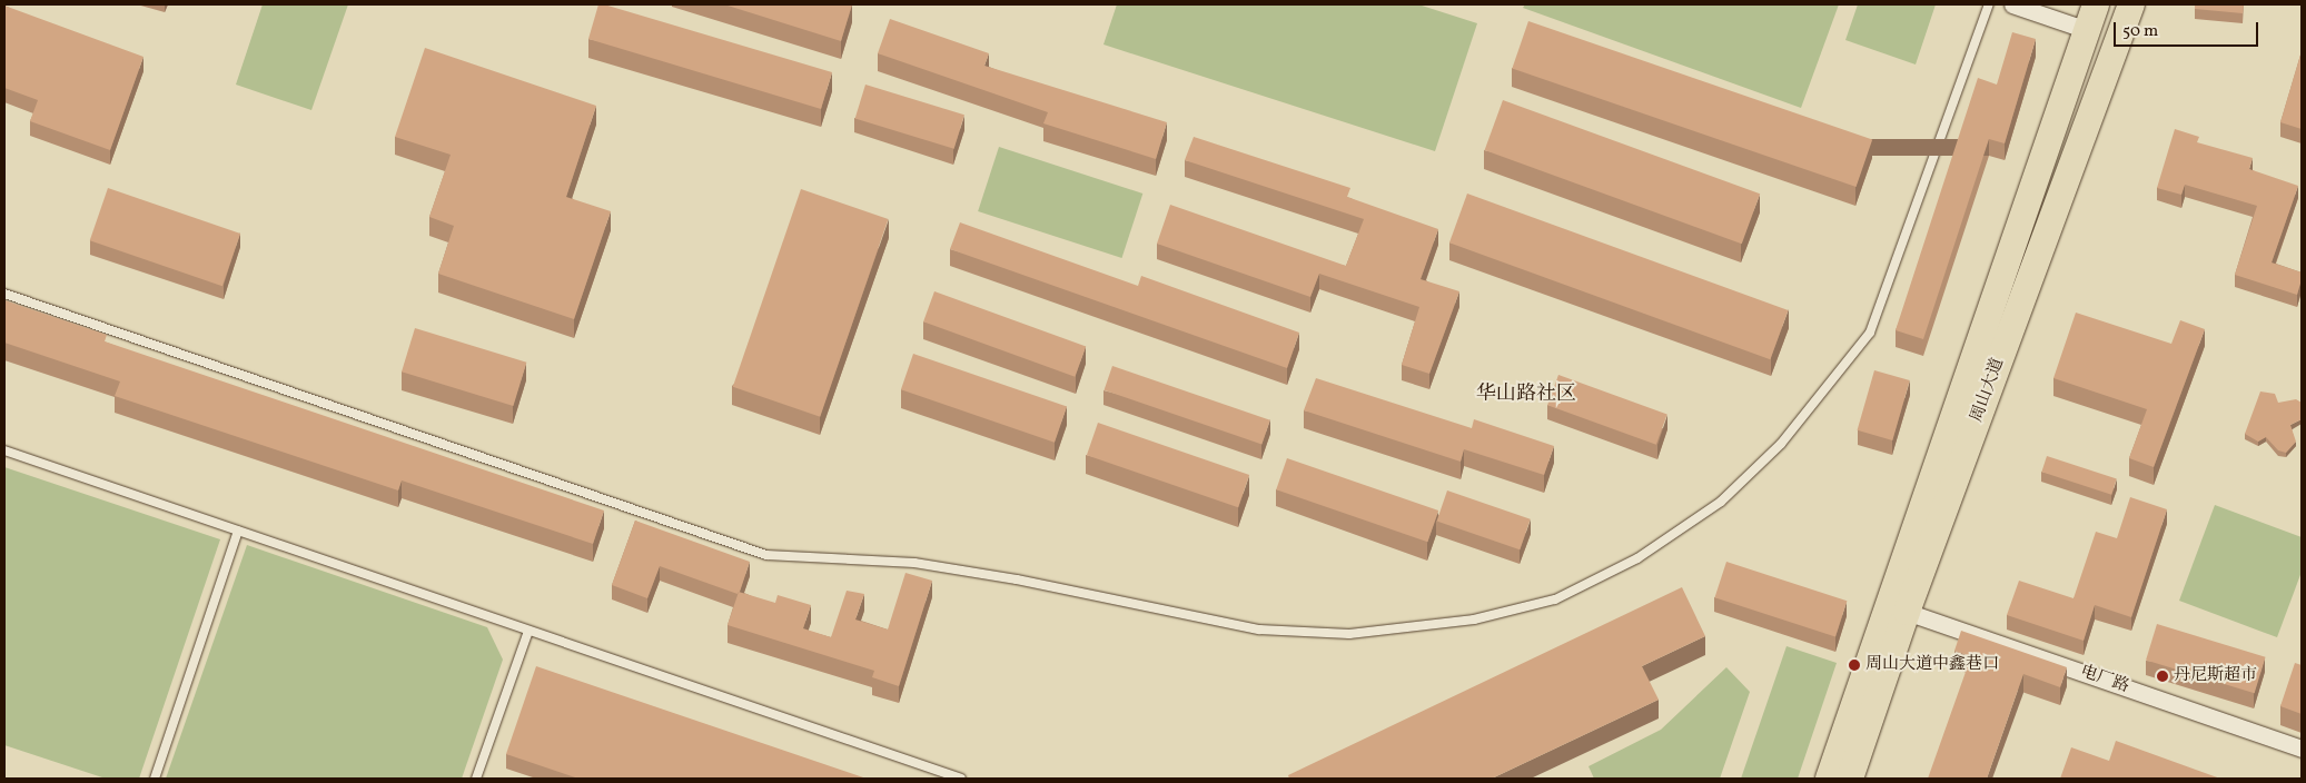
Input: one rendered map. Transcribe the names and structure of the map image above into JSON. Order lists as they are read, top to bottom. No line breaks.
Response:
{"streets":{"main road":["周山大道"],"street":["电厂路"]},"crossings":[["周山大道","电厂路"]],"districts":["华山路社区"],"places":["周山大道中鑫巷口","丹尼斯超市"],"scale_bar":"50 m"}
